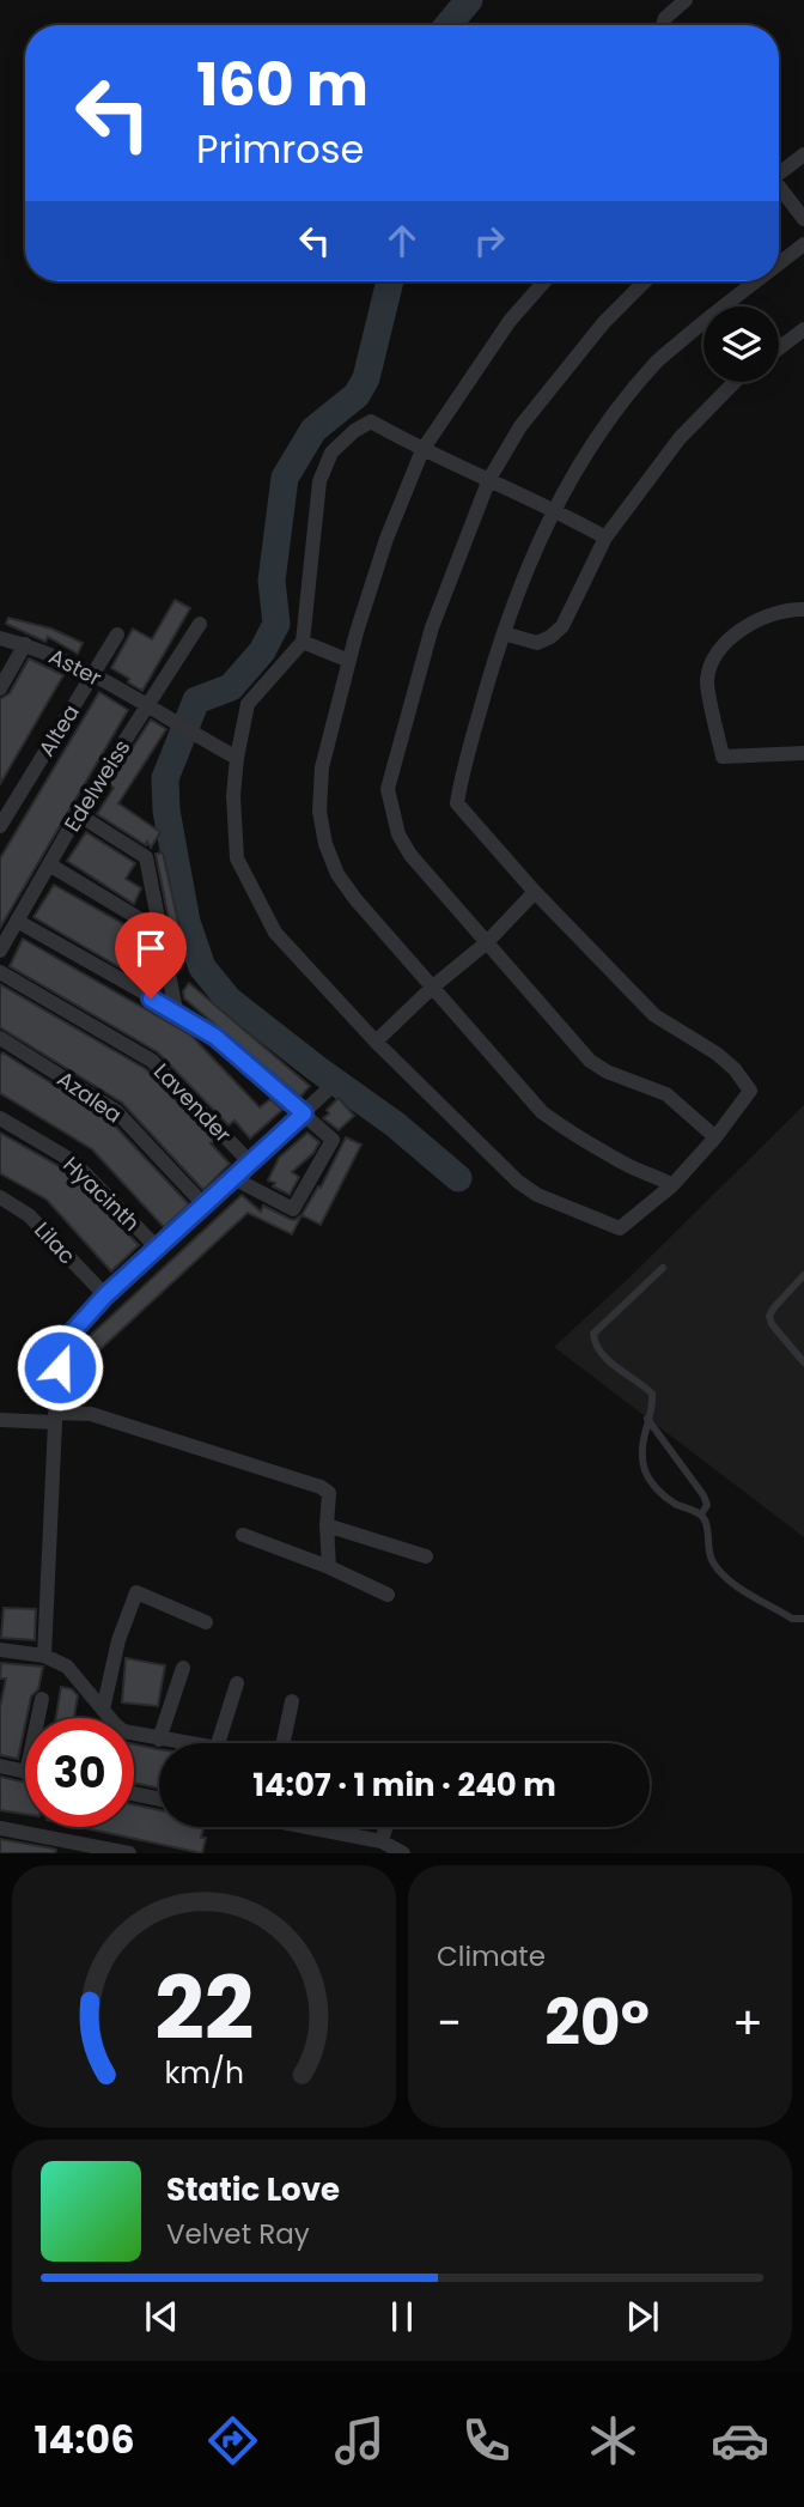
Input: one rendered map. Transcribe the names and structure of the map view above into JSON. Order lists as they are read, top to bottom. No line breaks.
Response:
{"streets":{"street":["Aster","Altea","Edelweiss","Azalea","Lavender","Hyacinth","Lilac"]},"crossings":[["Aster","Altea"],["Aster","Edelweiss"]],"page":{"turn":["160 m","Primrose"],"limit":"30","trip":"14:07 · 1 min · 240 m","tile":"Climate","heat":["−","20°","+"],"song":["Static Love","Velvet Ray"],"tabs":"14:06","gauge":["22","km/h"]}}
